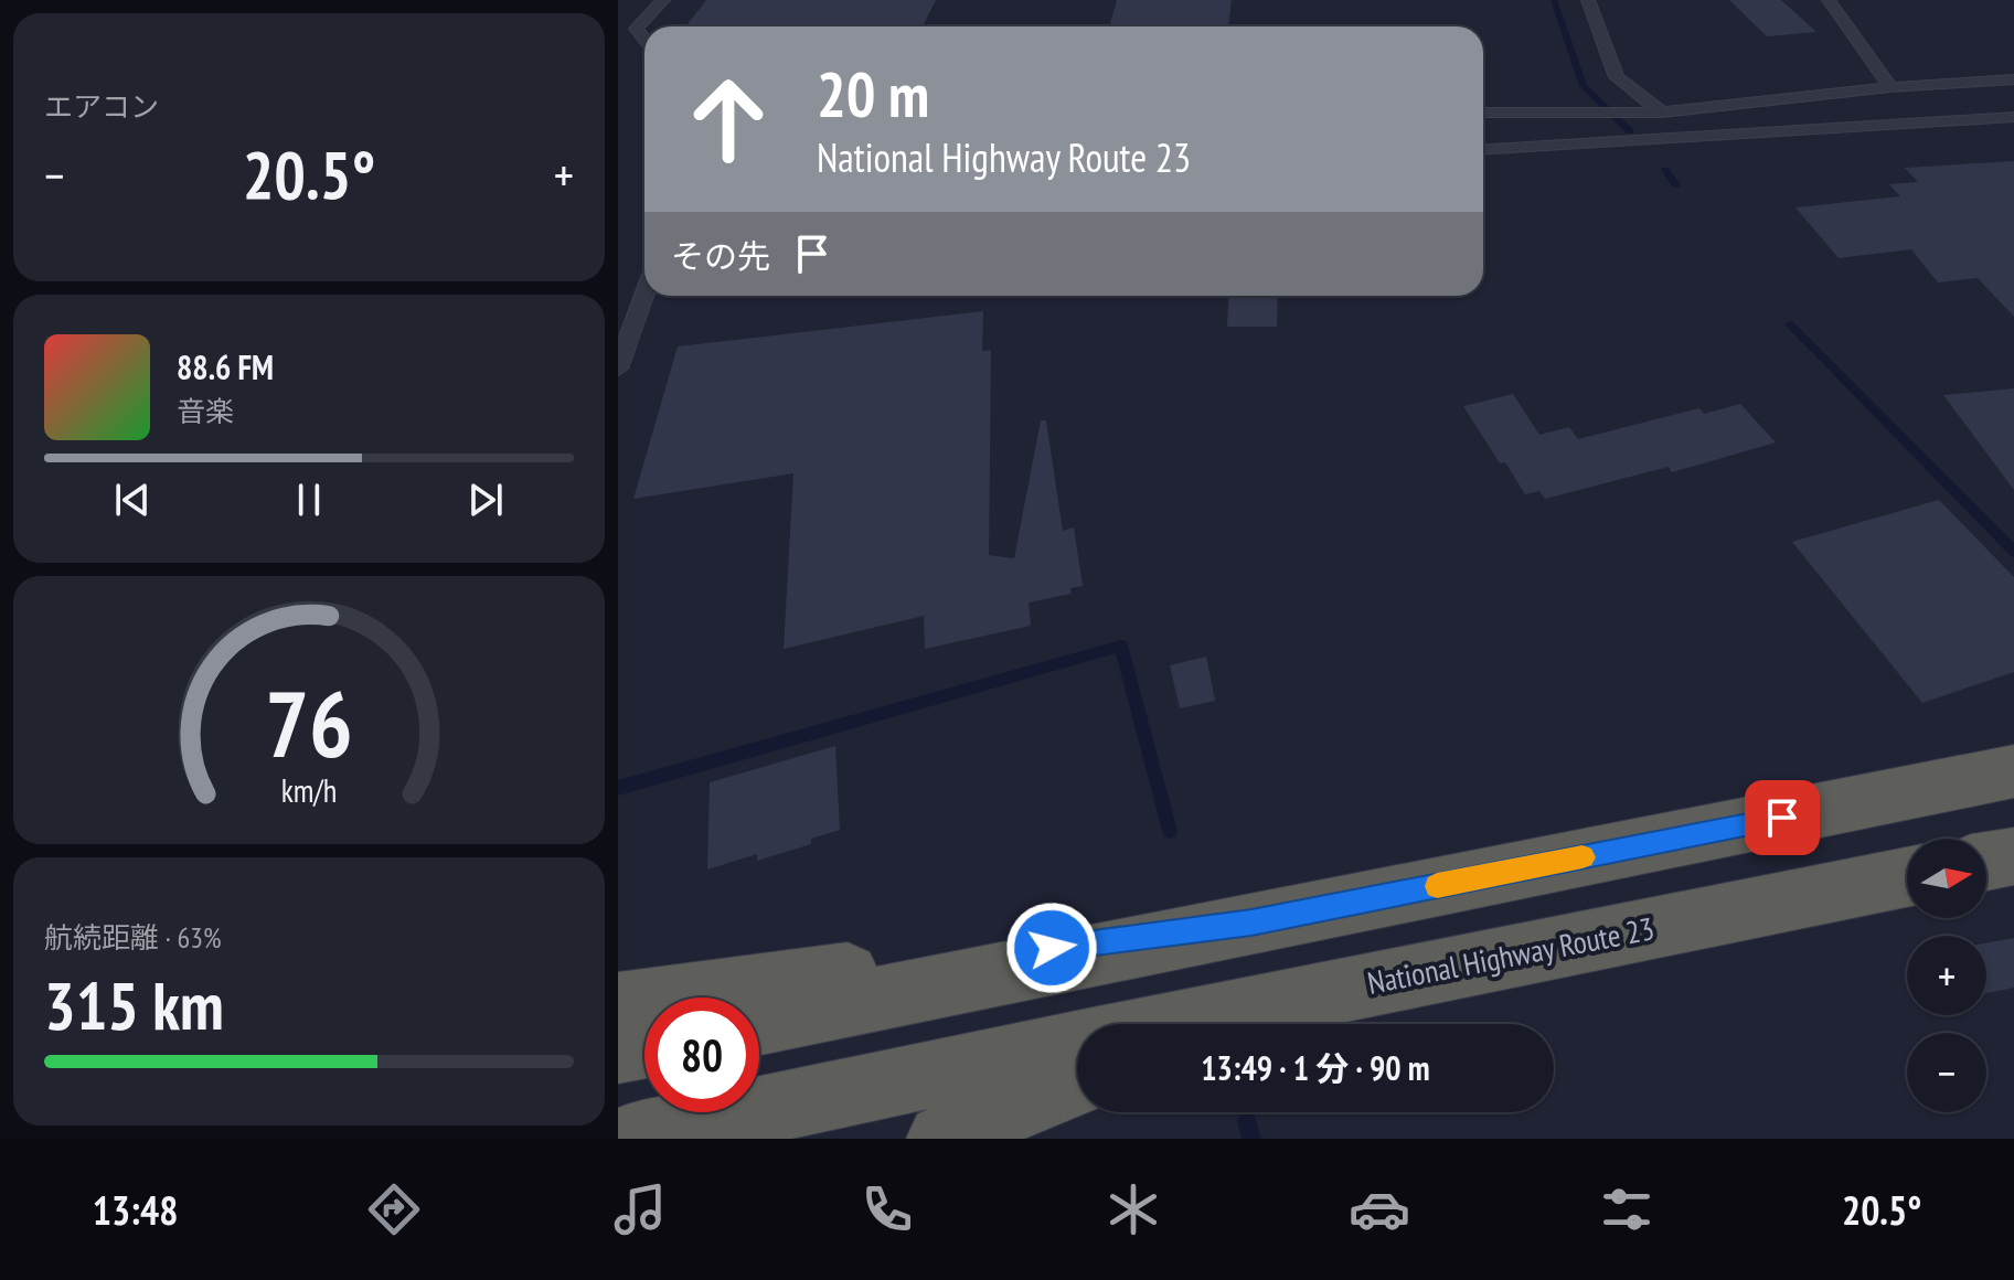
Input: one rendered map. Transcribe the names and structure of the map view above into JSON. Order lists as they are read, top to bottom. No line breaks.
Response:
{"streets":{"highway":["National Highway Route 23"]},"north":"right","page":{"tile":["エアコン",["航続距離 · 63%","315 km"]],"turn":["20 m","National Highway Route 23"],"heat":["−","20.5°","+"],"then":"その先","song":["88.6 FM","音楽"],"map_buttons":["+","−"],"limit":"80","trip":"13:49 · 1 分 · 90 m","tabs":["13:48","20.5°"],"gauge":["76","km/h"]}}
